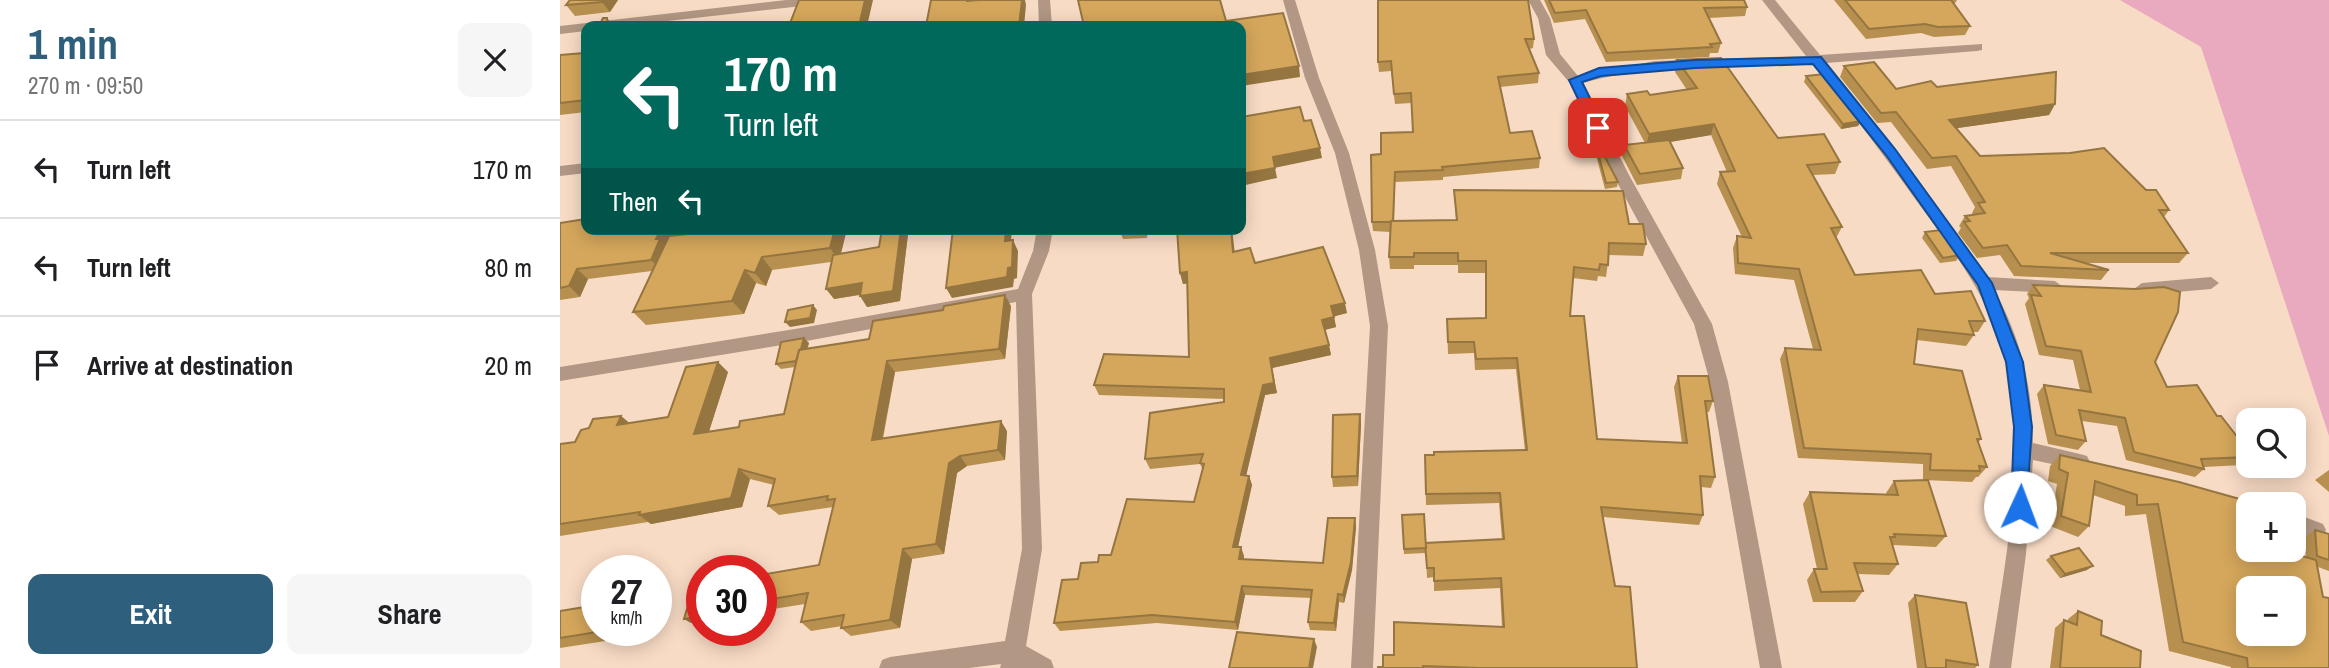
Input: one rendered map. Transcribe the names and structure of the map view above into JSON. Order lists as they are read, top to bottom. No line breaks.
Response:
{"page":{"heading":["1 min","270 m · 09:50"],"turn":["170 m","Turn left"],"list":[{"name":"Turn left","value":"170 m"},{"name":"Turn left","value":"80 m"},{"name":"Arrive at destination","value":"20 m"}],"then":"Then","map_buttons":["+","−"],"speed":"27 km/h","limit":"30","buttons":["Exit","Share"]}}
